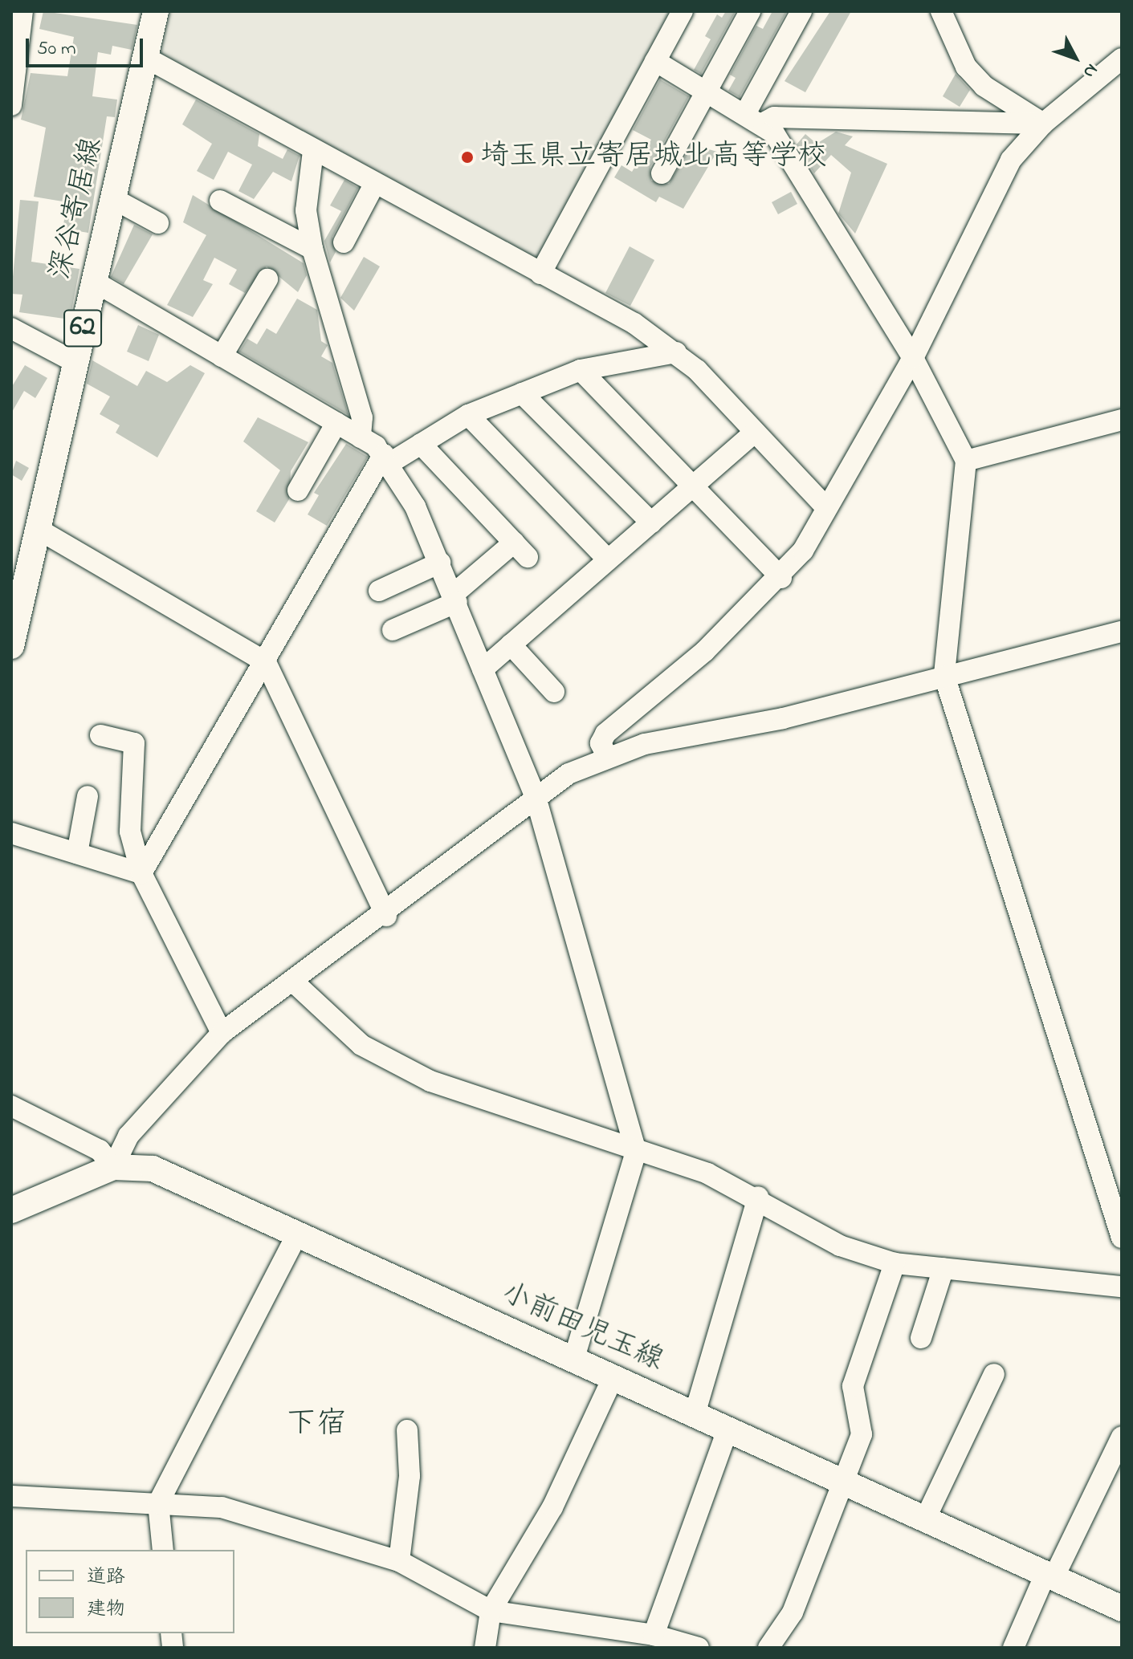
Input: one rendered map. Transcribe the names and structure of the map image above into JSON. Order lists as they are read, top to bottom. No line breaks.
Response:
{"streets":{"main road":["深谷寄居線","62","小前田児玉線"]},"districts":["下宿"],"places":["埼玉県立寄居城北高等学校"],"legend":["道路","建物"],"scale_bar":"50 m","north":"bottom right"}
